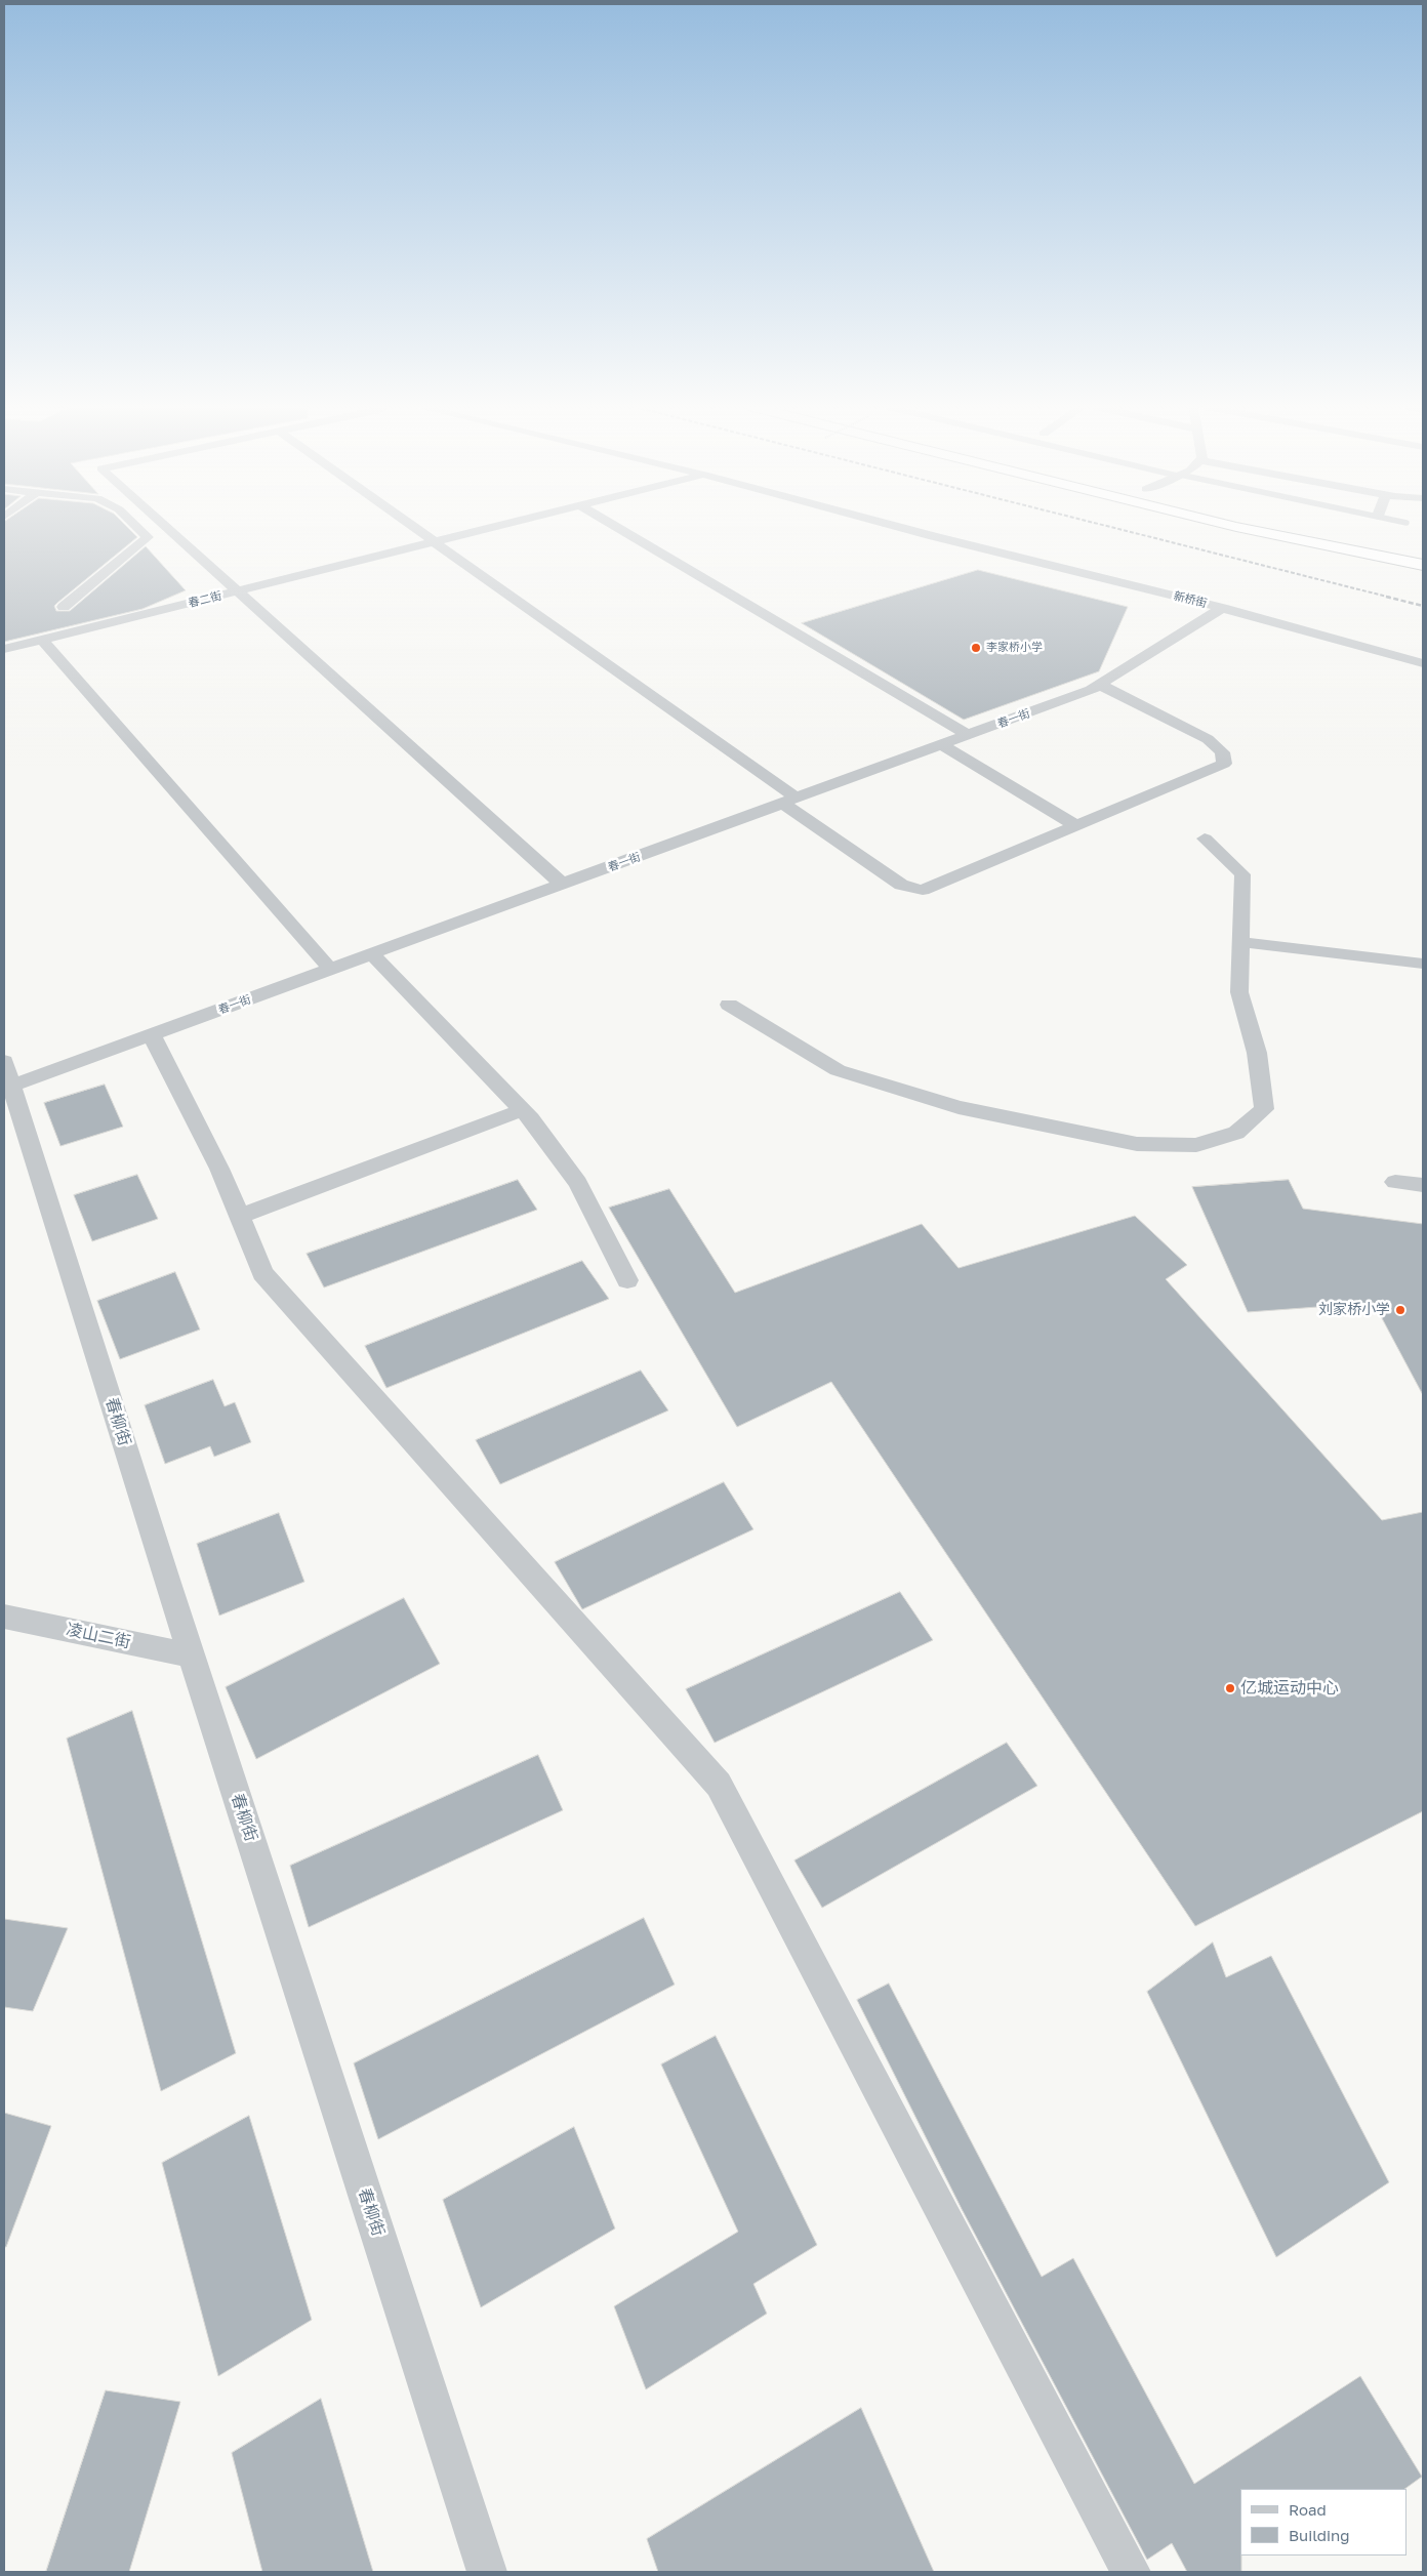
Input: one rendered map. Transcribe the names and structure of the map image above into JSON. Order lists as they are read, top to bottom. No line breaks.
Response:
{"streets":{"street":["春二街","新桥街","春一街","春柳街","凌山二街"]},"crossings":[["新桥街","春一街"],["春一街","春柳街"],["春柳街","凌山二街"]],"places":["李家桥小学","刘家桥小学","亿城运动中心"],"legend":["Road","Building"]}
